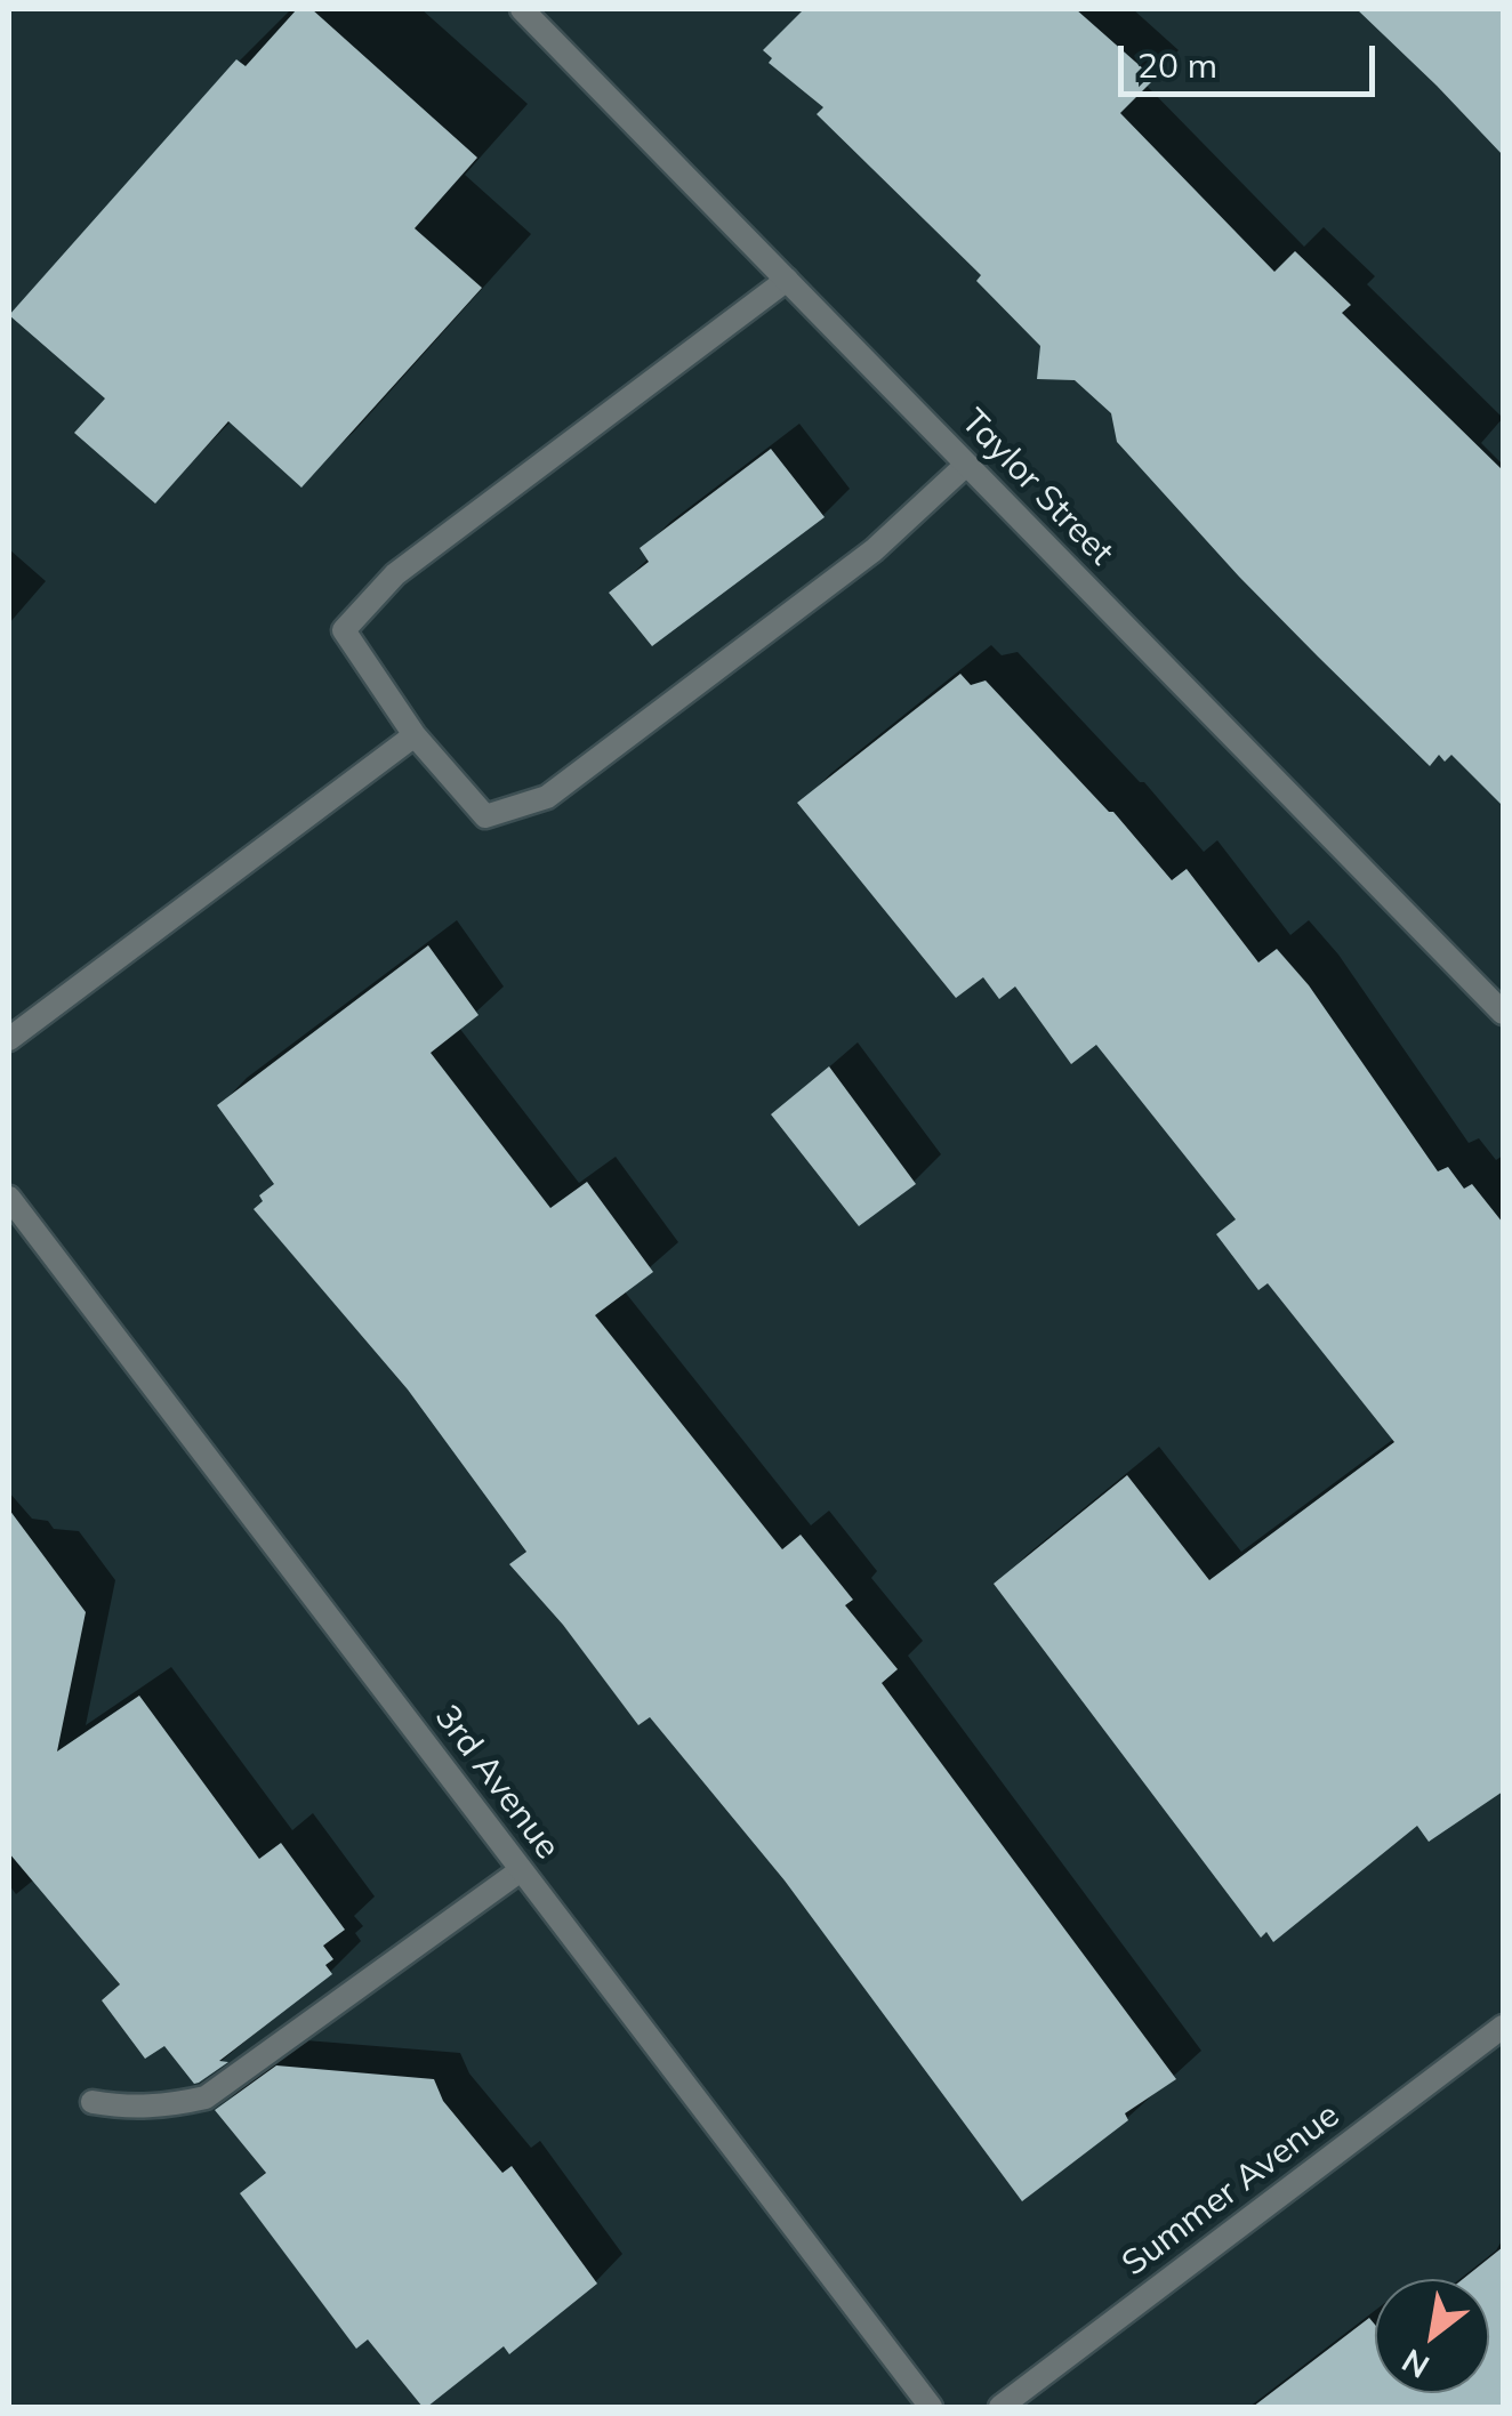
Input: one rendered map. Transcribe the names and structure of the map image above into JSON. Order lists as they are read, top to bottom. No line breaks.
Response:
{"streets":{"street":["Taylor Street","3rd Avenue","Summer Avenue"]},"scale_bar":"20 m","north":"bottom left"}
